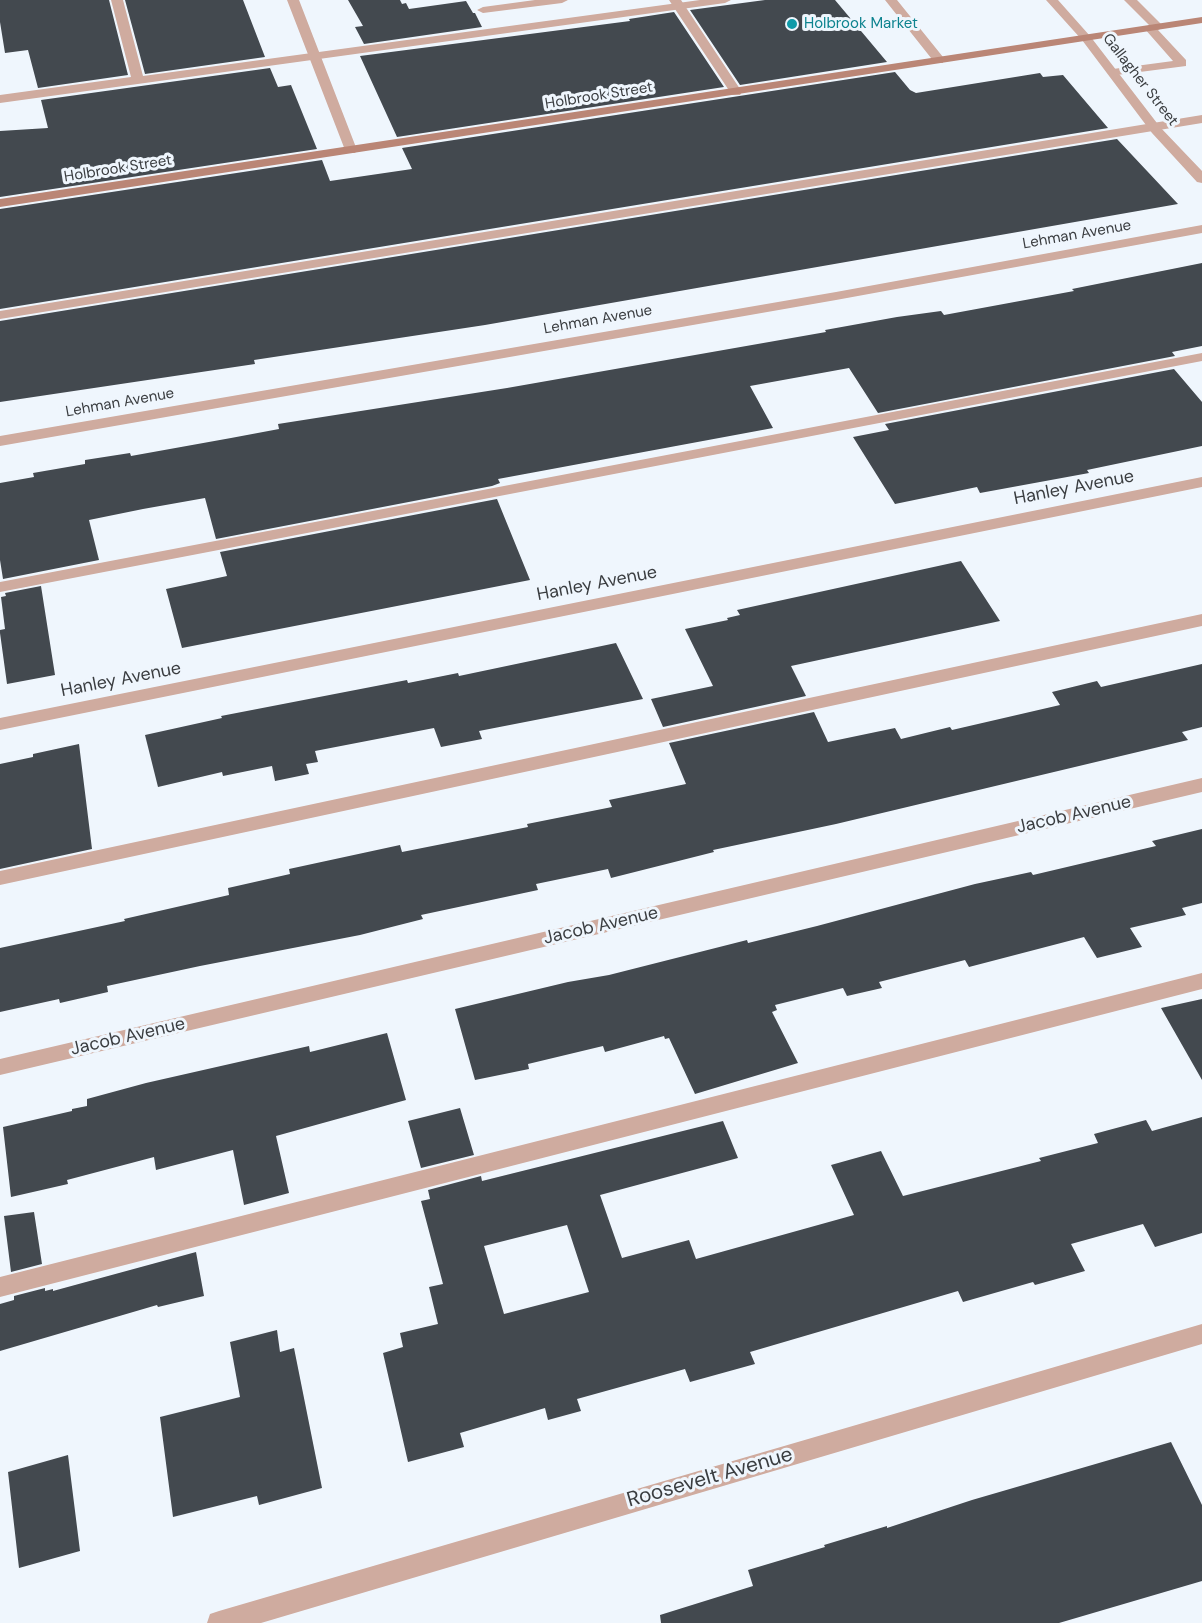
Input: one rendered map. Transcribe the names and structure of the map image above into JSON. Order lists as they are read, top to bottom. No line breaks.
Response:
{"streets":{"street":["Gallagher Street","Holbrook Street","Lehman Avenue","Hanley Avenue","Jacob Avenue","Roosevelt Avenue"]},"crossings":[["Gallagher Street","Holbrook Street"]],"places":["Holbrook Market"]}
